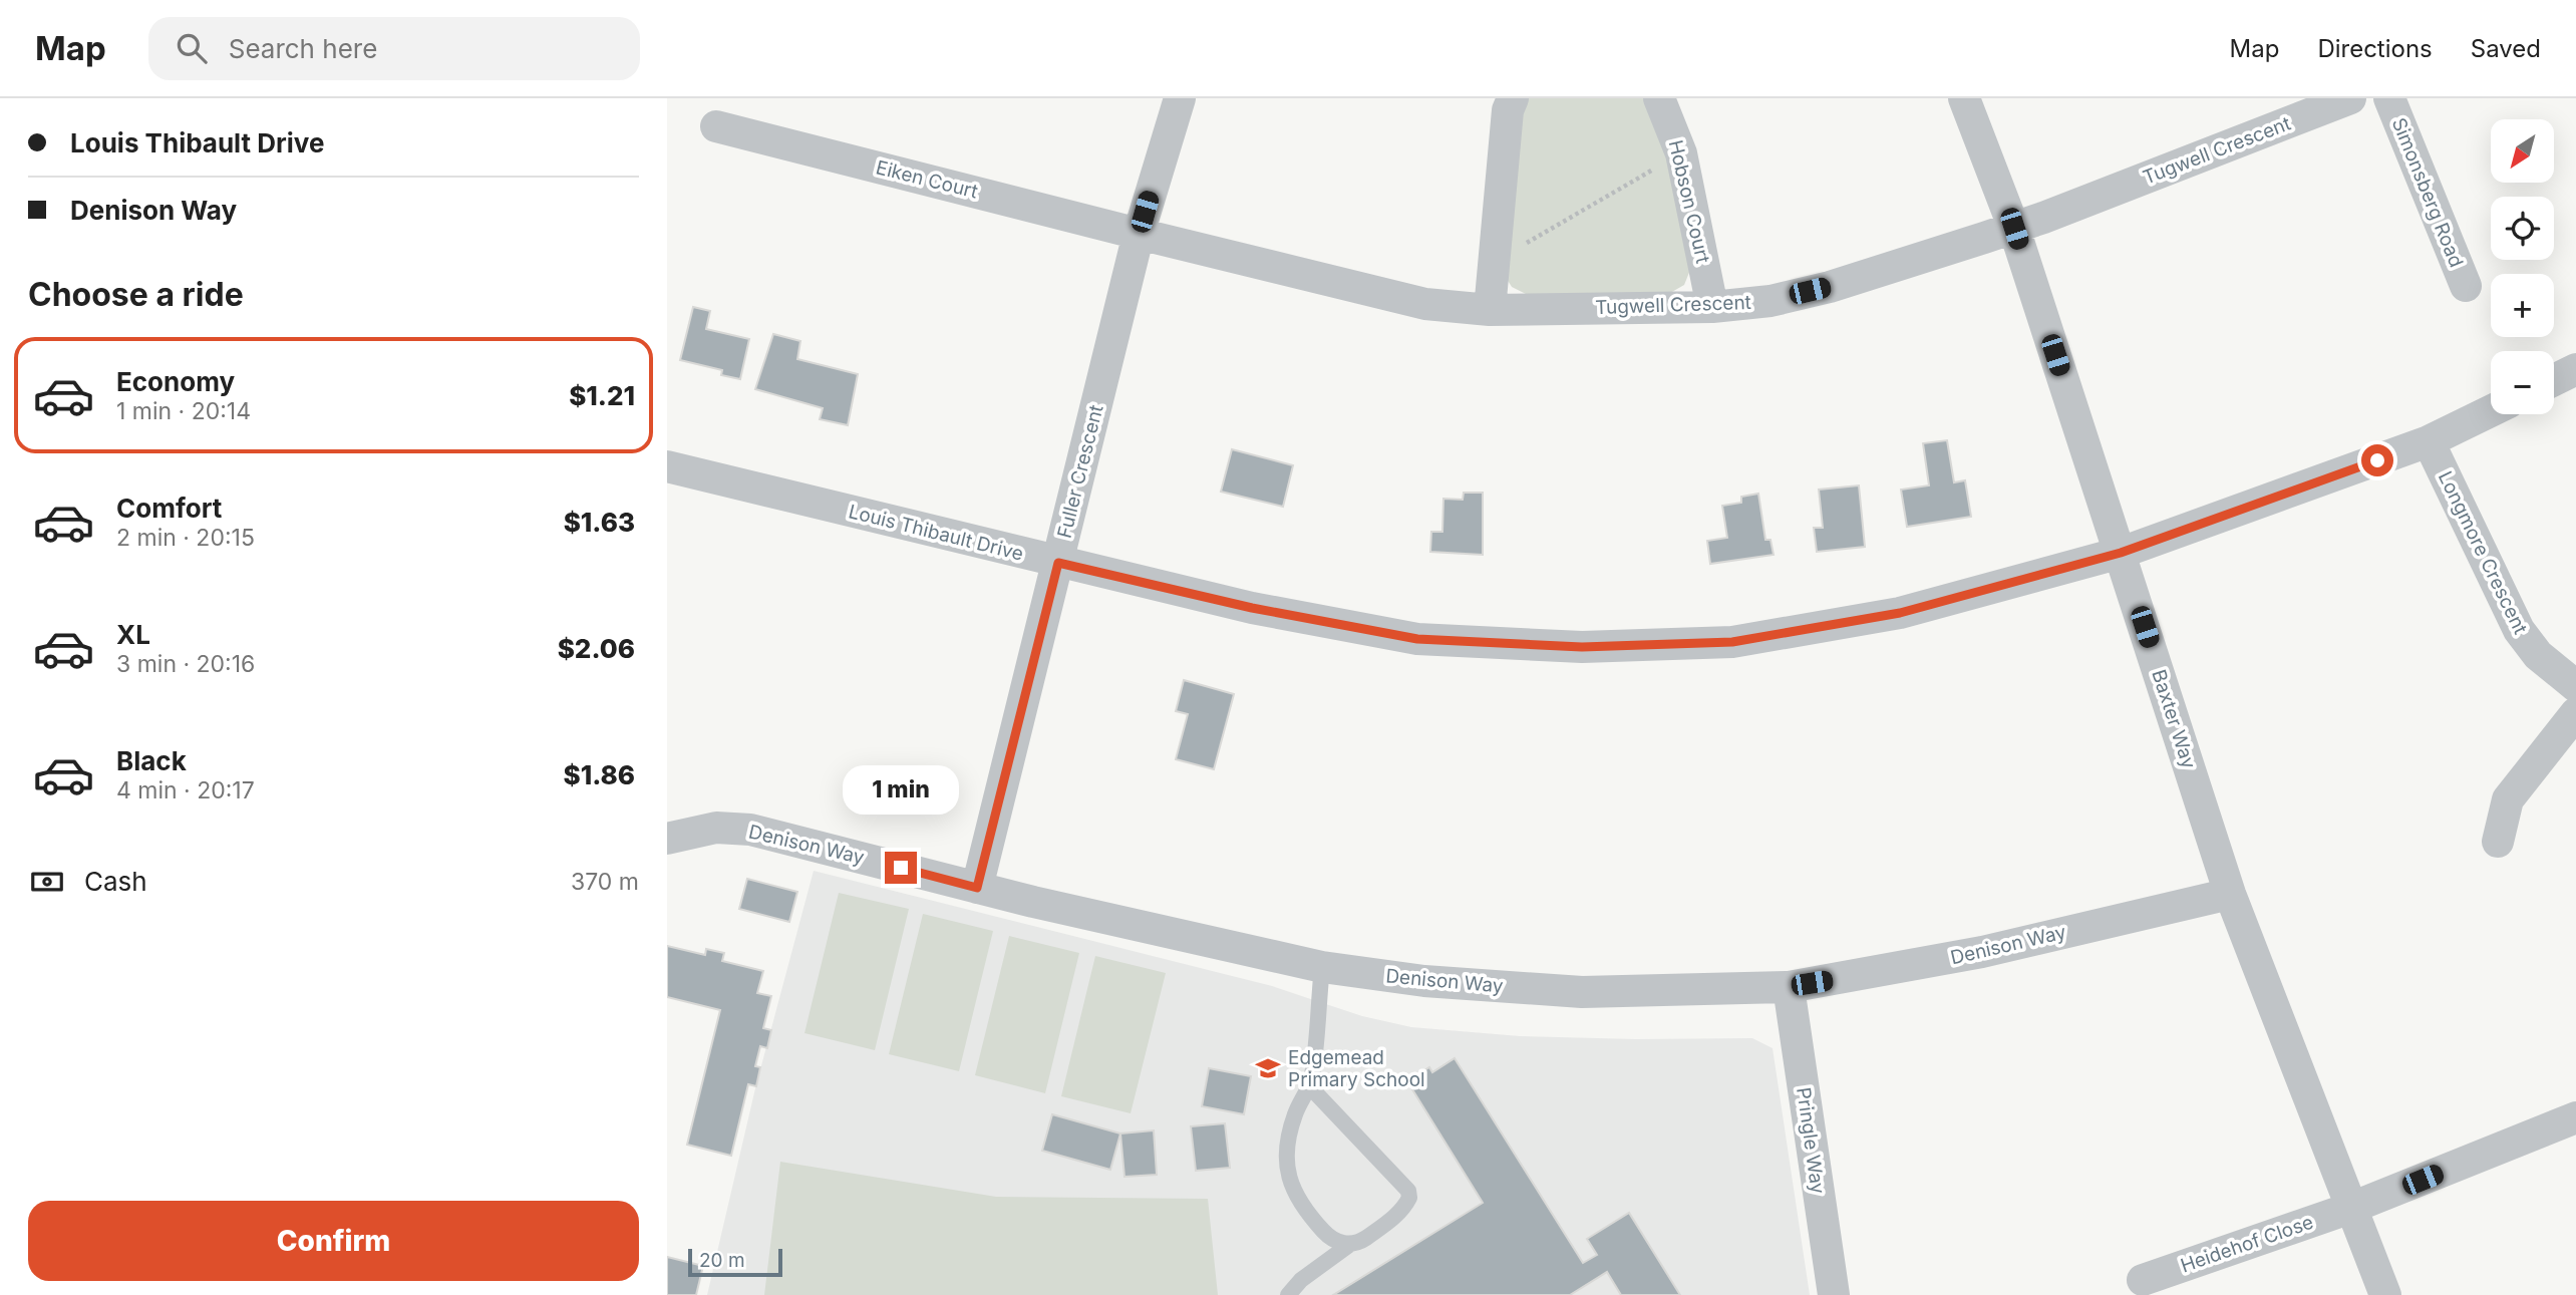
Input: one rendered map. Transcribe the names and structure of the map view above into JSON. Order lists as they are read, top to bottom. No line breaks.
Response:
{"streets":{"street":["Tugwell Crescent","Eiken Court","Simonsberg Road","Hobson Court","Fuller Crescent","Louis Thibault Drive","Longmore Crescent","Baxter Way","Denison Way","Pringle Way","Heidehof Close"]},"crossings":[["Tugwell Crescent","Eiken Court"],["Tugwell Crescent","Hobson Court"],["Tugwell Crescent","Fuller Crescent"],["Tugwell Crescent","Baxter Way"],["Eiken Court","Fuller Crescent"],["Fuller Crescent","Louis Thibault Drive"],["Fuller Crescent","Denison Way"],["Louis Thibault Drive","Longmore Crescent"],["Louis Thibault Drive","Baxter Way"],["Baxter Way","Denison Way"],["Baxter Way","Heidehof Close"],["Denison Way","Pringle Way"]],"places":{"school or university":["Edgemead Primary School"]},"scale_bar":"20 m","north":"bottom left","page":{"header":"Map","search":"Search here","nav":["Map","Directions","Saved"],"banner":["Louis Thibault Drive","Denison Way"],"map_buttons":["+","−"],"heading":"Choose a ride","list":[{"name":"Economy","note":"1 min · 20:14","value":"$1.21"},{"name":"Comfort","note":"2 min · 20:15","value":"$1.63"},{"name":"XL","note":"3 min · 20:16","value":"$2.06"},{"name":"Black","note":"4 min · 20:17","value":"$1.86"}],"bubble":"1 min","pay":["Cash","370 m"],"buttons":"Confirm","scale":"20 m"}}
